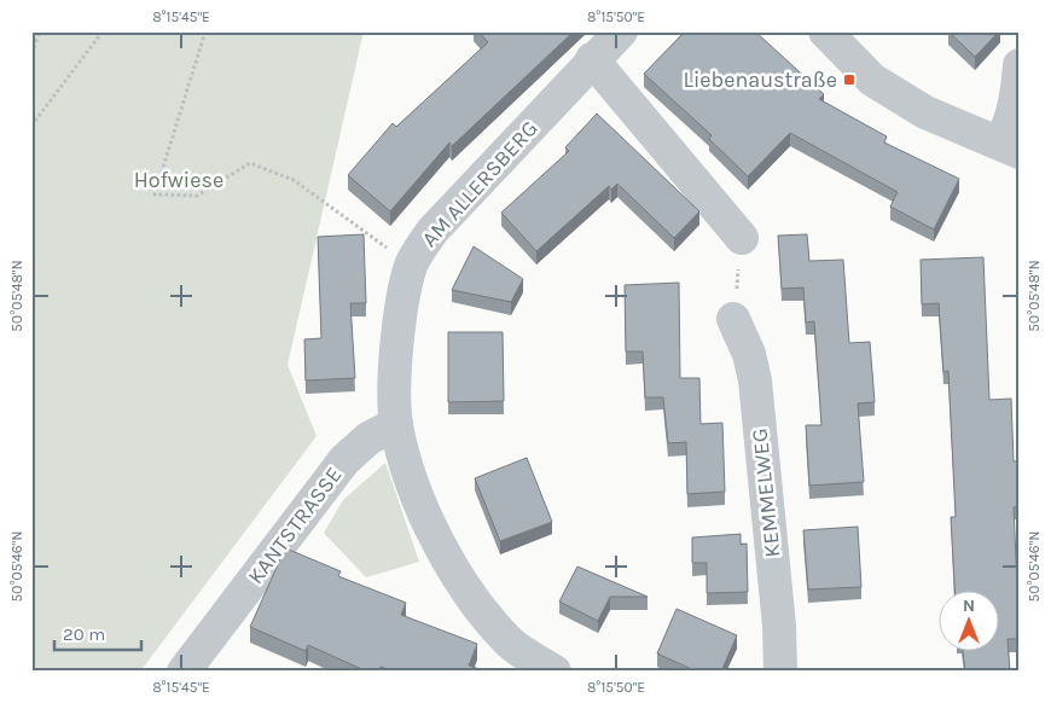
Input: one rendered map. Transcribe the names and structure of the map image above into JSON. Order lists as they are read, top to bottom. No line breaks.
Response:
{"streets":{"street":["AM ALLERSBERG","KEMMELWEG","KANTSTRASSE"]},"crossings":[["AM ALLERSBERG","KANTSTRASSE"]],"parks":["Hofwiese"],"places":{"transit":["Liebenaustraße"]},"scale_bar":"20 m","north":"top","coordinates":["8°15'45\"E","8°15'50\"E","50°05'48\"N","50°05'46\"N"]}
